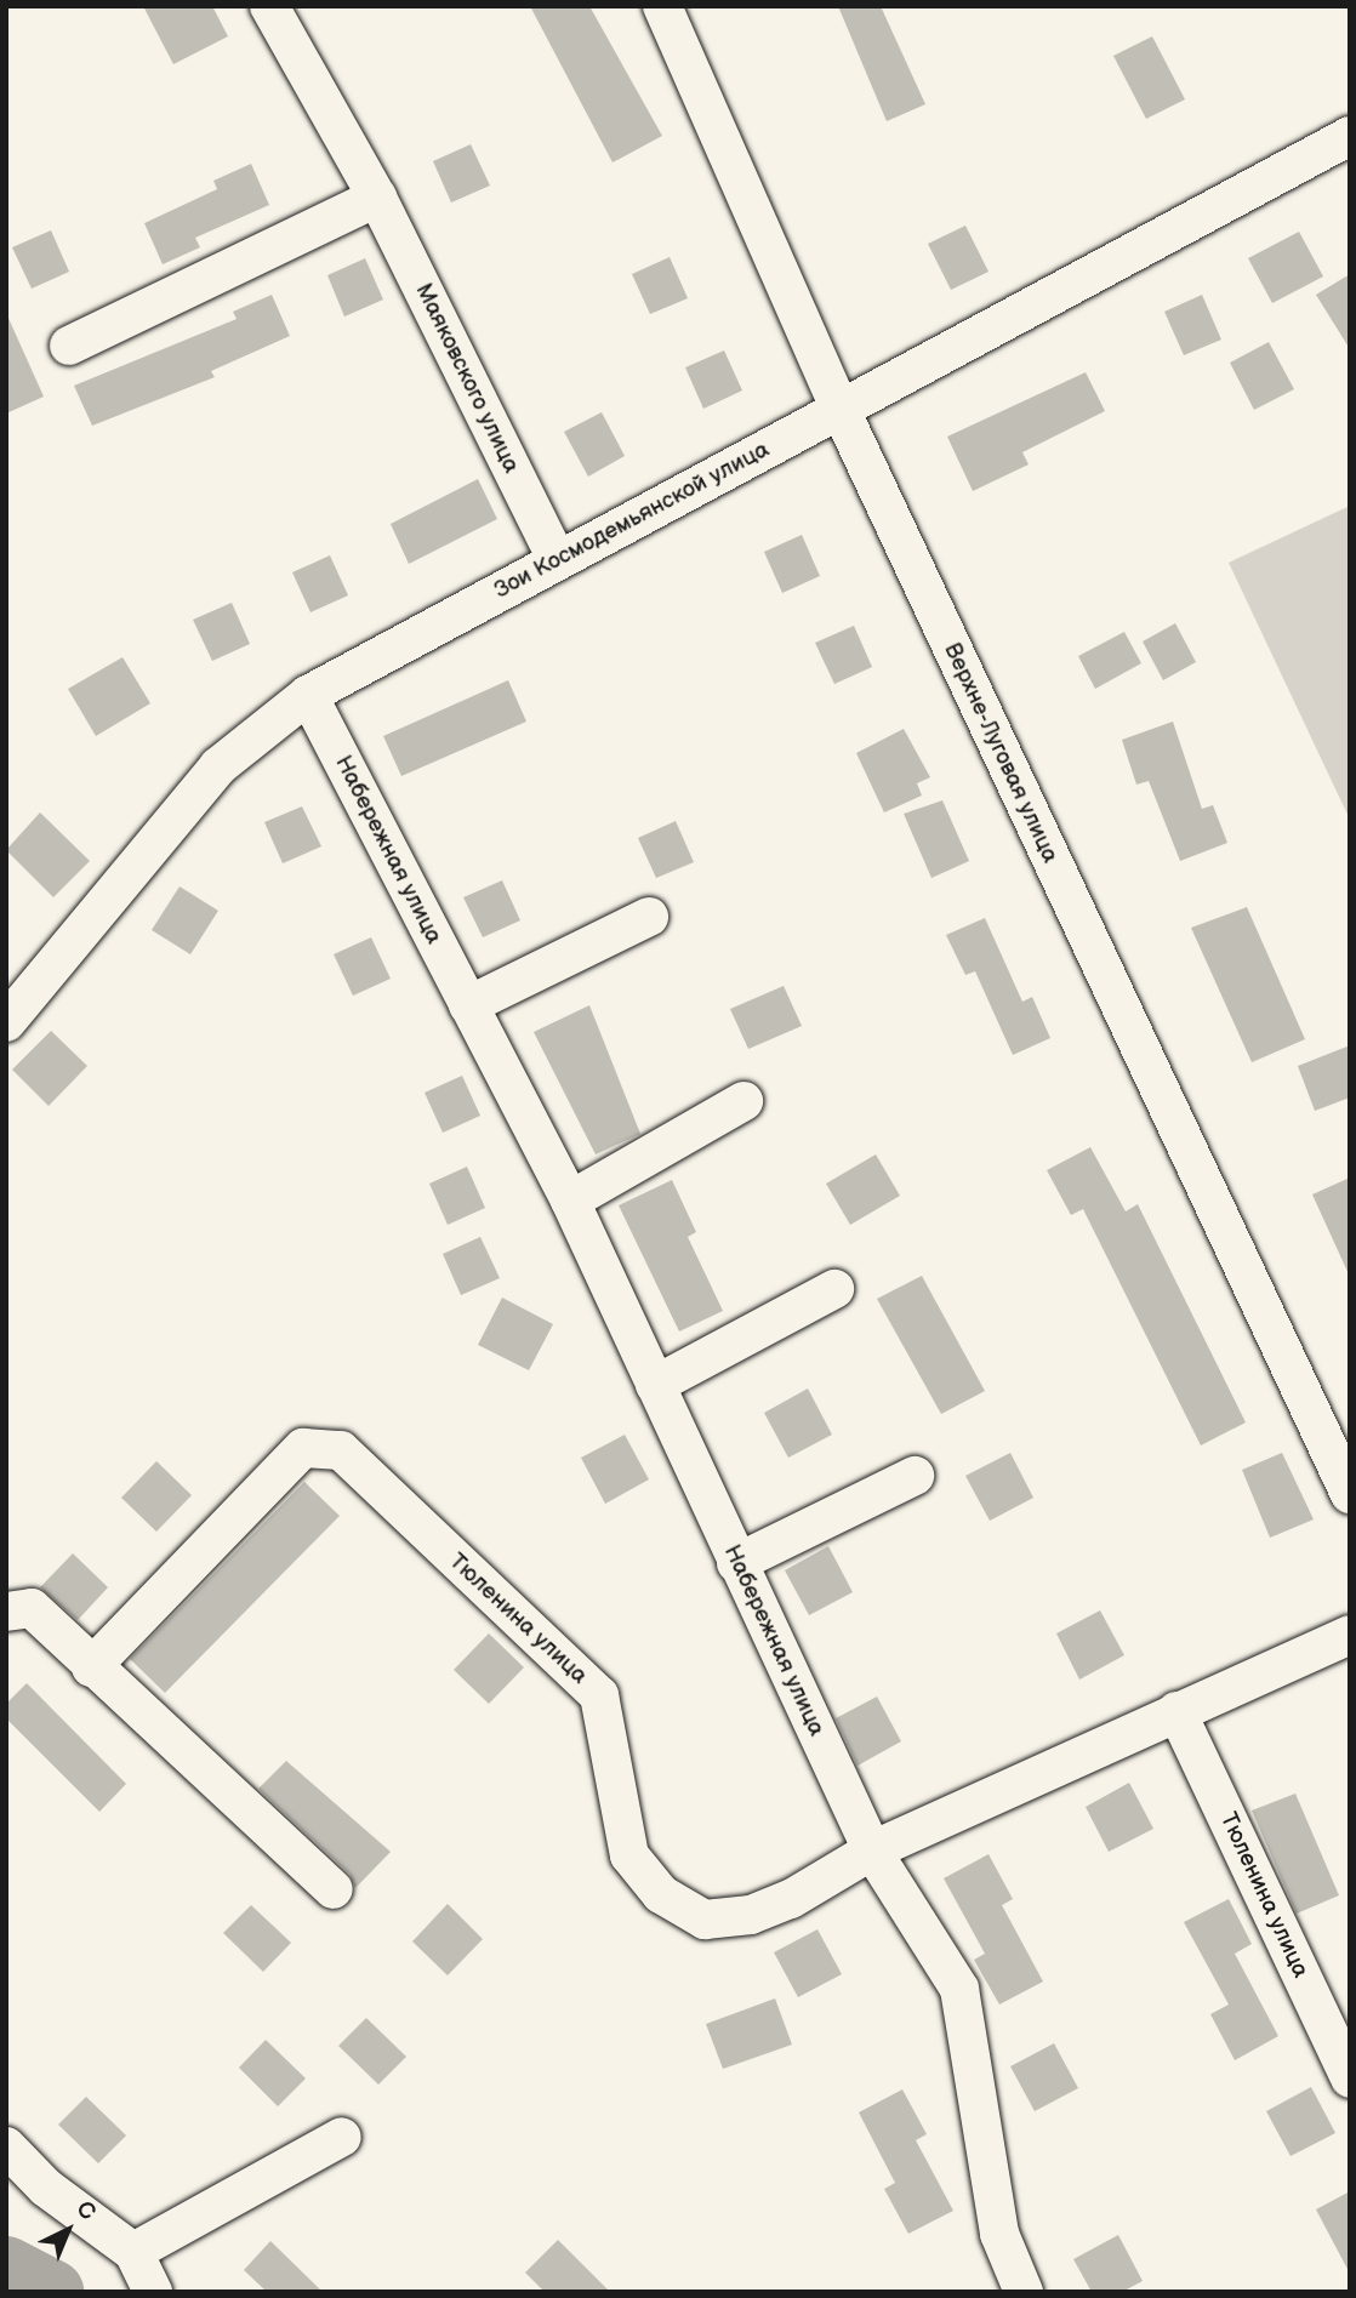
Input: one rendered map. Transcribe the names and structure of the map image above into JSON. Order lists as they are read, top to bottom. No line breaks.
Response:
{"streets":{"street":["Маяковского улица","Зои Космодемьянской улица","Верхне-Луговая улица","Набережная улица","Тюленина улица"]},"crossings":[["Маяковского улица","Зои Космодемьянской улица"],["Зои Космодемьянской улица","Верхне-Луговая улица"],["Зои Космодемьянской улица","Набережная улица"],["Набережная улица","Тюленина улица"]],"north":"top right"}
